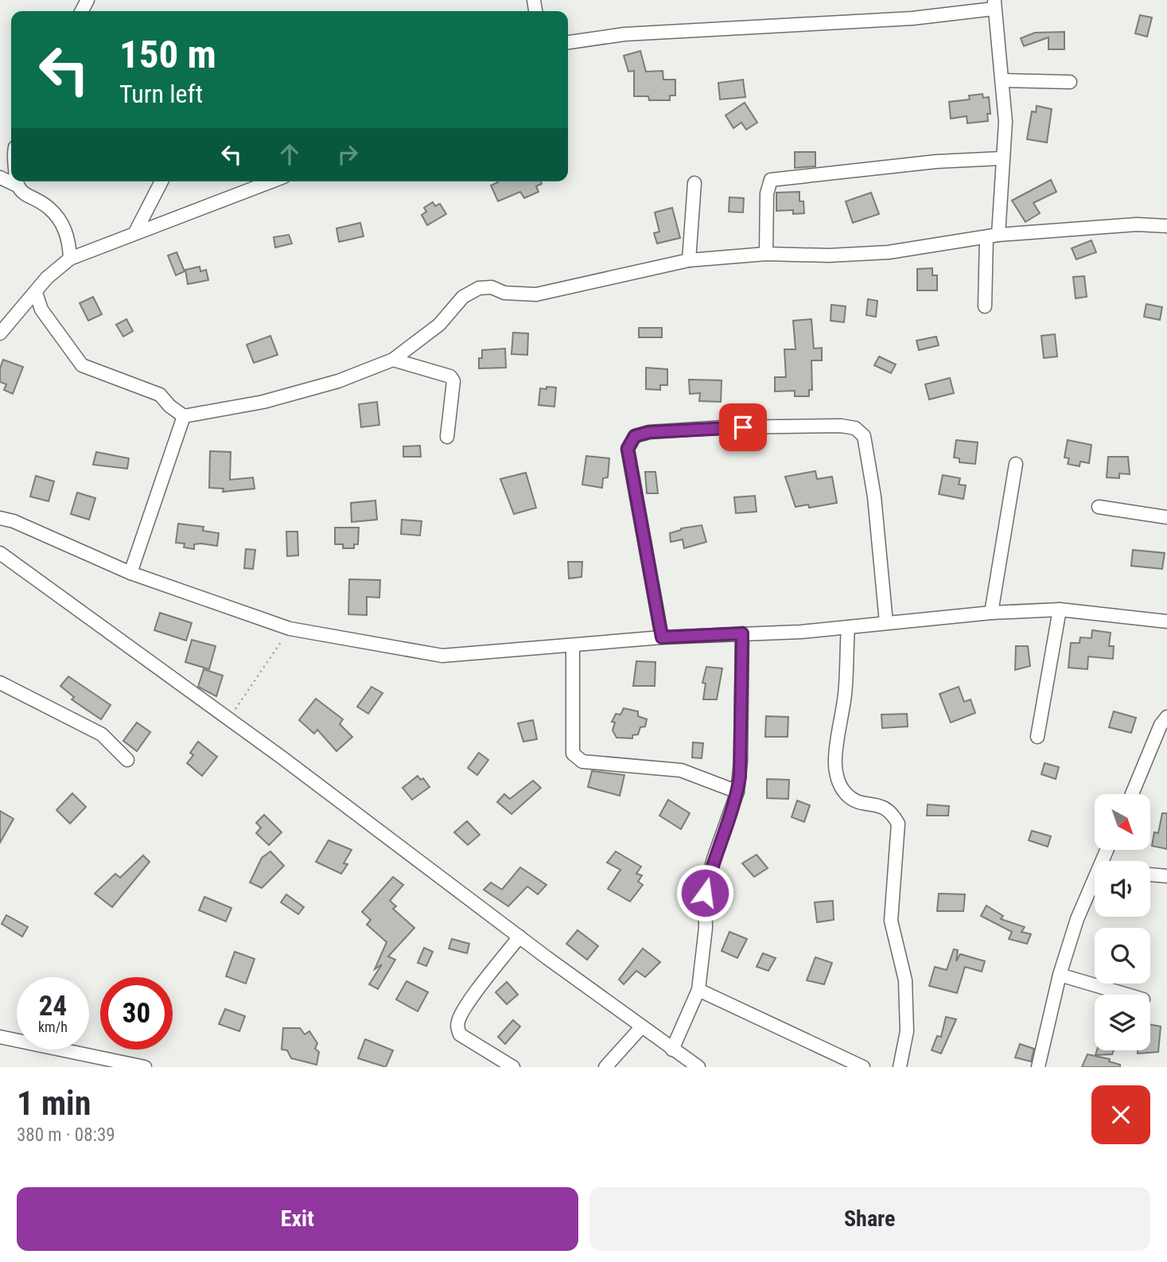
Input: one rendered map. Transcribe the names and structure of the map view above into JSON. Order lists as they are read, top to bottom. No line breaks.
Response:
{"north":"bottom right","page":{"turn":["150 m","Turn left"],"speed":"24 km/h","limit":"30","heading":["1 min","380 m · 08:39"],"buttons":["Exit","Share"]}}
